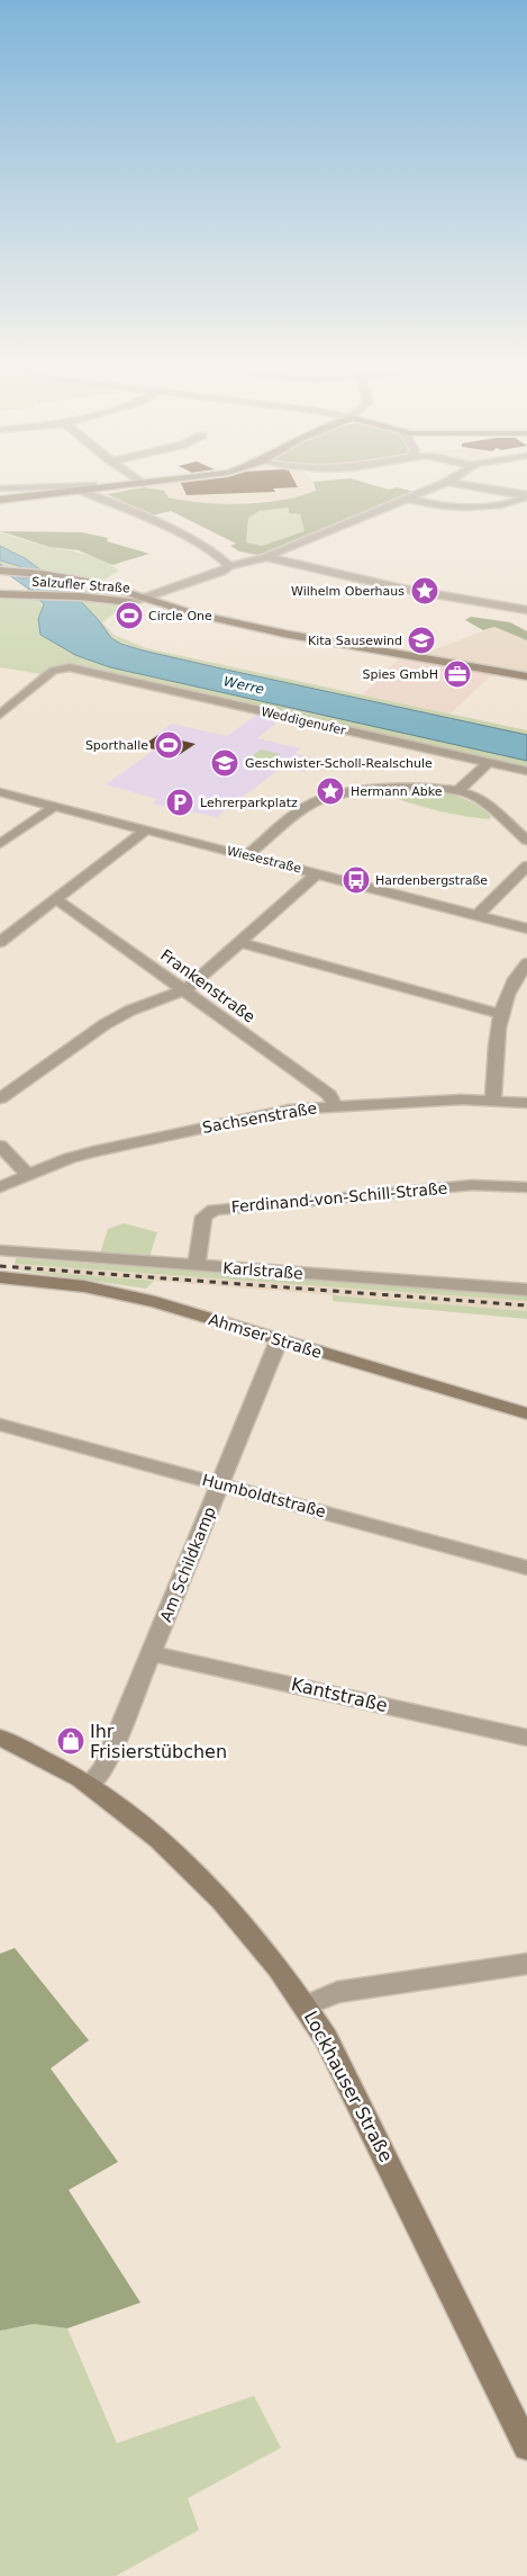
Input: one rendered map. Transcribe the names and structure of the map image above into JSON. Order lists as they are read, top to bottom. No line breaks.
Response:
{"streets":{"street":["Salzufler Straße","Weddigenufer","Wiesestraße","Frankenstraße","Sachsenstraße","Ferdinand-von-Schill-Straße","Karlstraße","Ahmser Straße","Humboldtstraße","Am Schildkamp","Kantstraße","Lockhauser Straße"]},"crossings":[["Frankenstraße","Sachsenstraße"],["Ferdinand-von-Schill-Straße","Karlstraße"],["Ahmser Straße","Am Schildkamp"],["Humboldtstraße","Am Schildkamp"],["Am Schildkamp","Kantstraße"],["Am Schildkamp","Lockhauser Straße"]],"water":["Werre"],"places":{"place":["Wilhelm Oberhaus","Hermann Abke"],"sports":["Circle One","Sporthalle"],"school or university":["Kita Sausewind","Geschwister-Scholl-Realschule"],"office":["Spies GmbH"],"parking":["Lehrerparkplatz"],"bus stop":["Hardenbergstraße"],"shop":["Ihr Frisierstübchen"]}}
